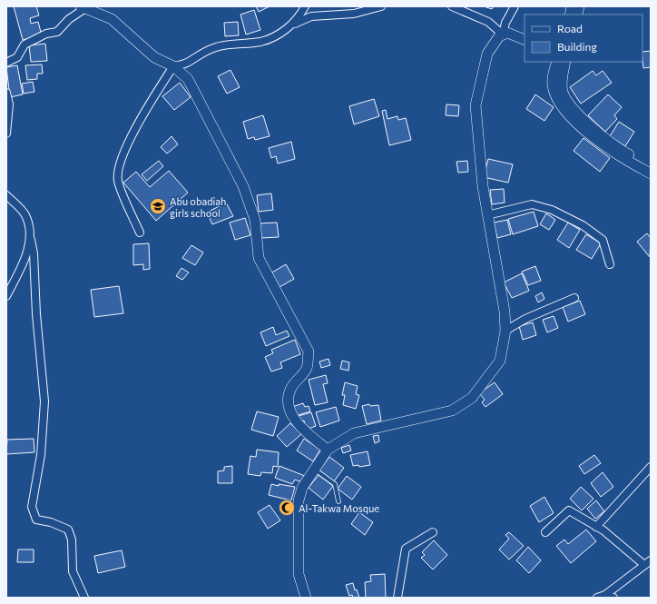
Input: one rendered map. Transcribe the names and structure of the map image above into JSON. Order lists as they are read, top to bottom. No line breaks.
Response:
{"places":{"school or university":["Abu obadiah girls school"],"mosque":["Al-Takwa Mosque"]},"legend":["Road","Building"]}
